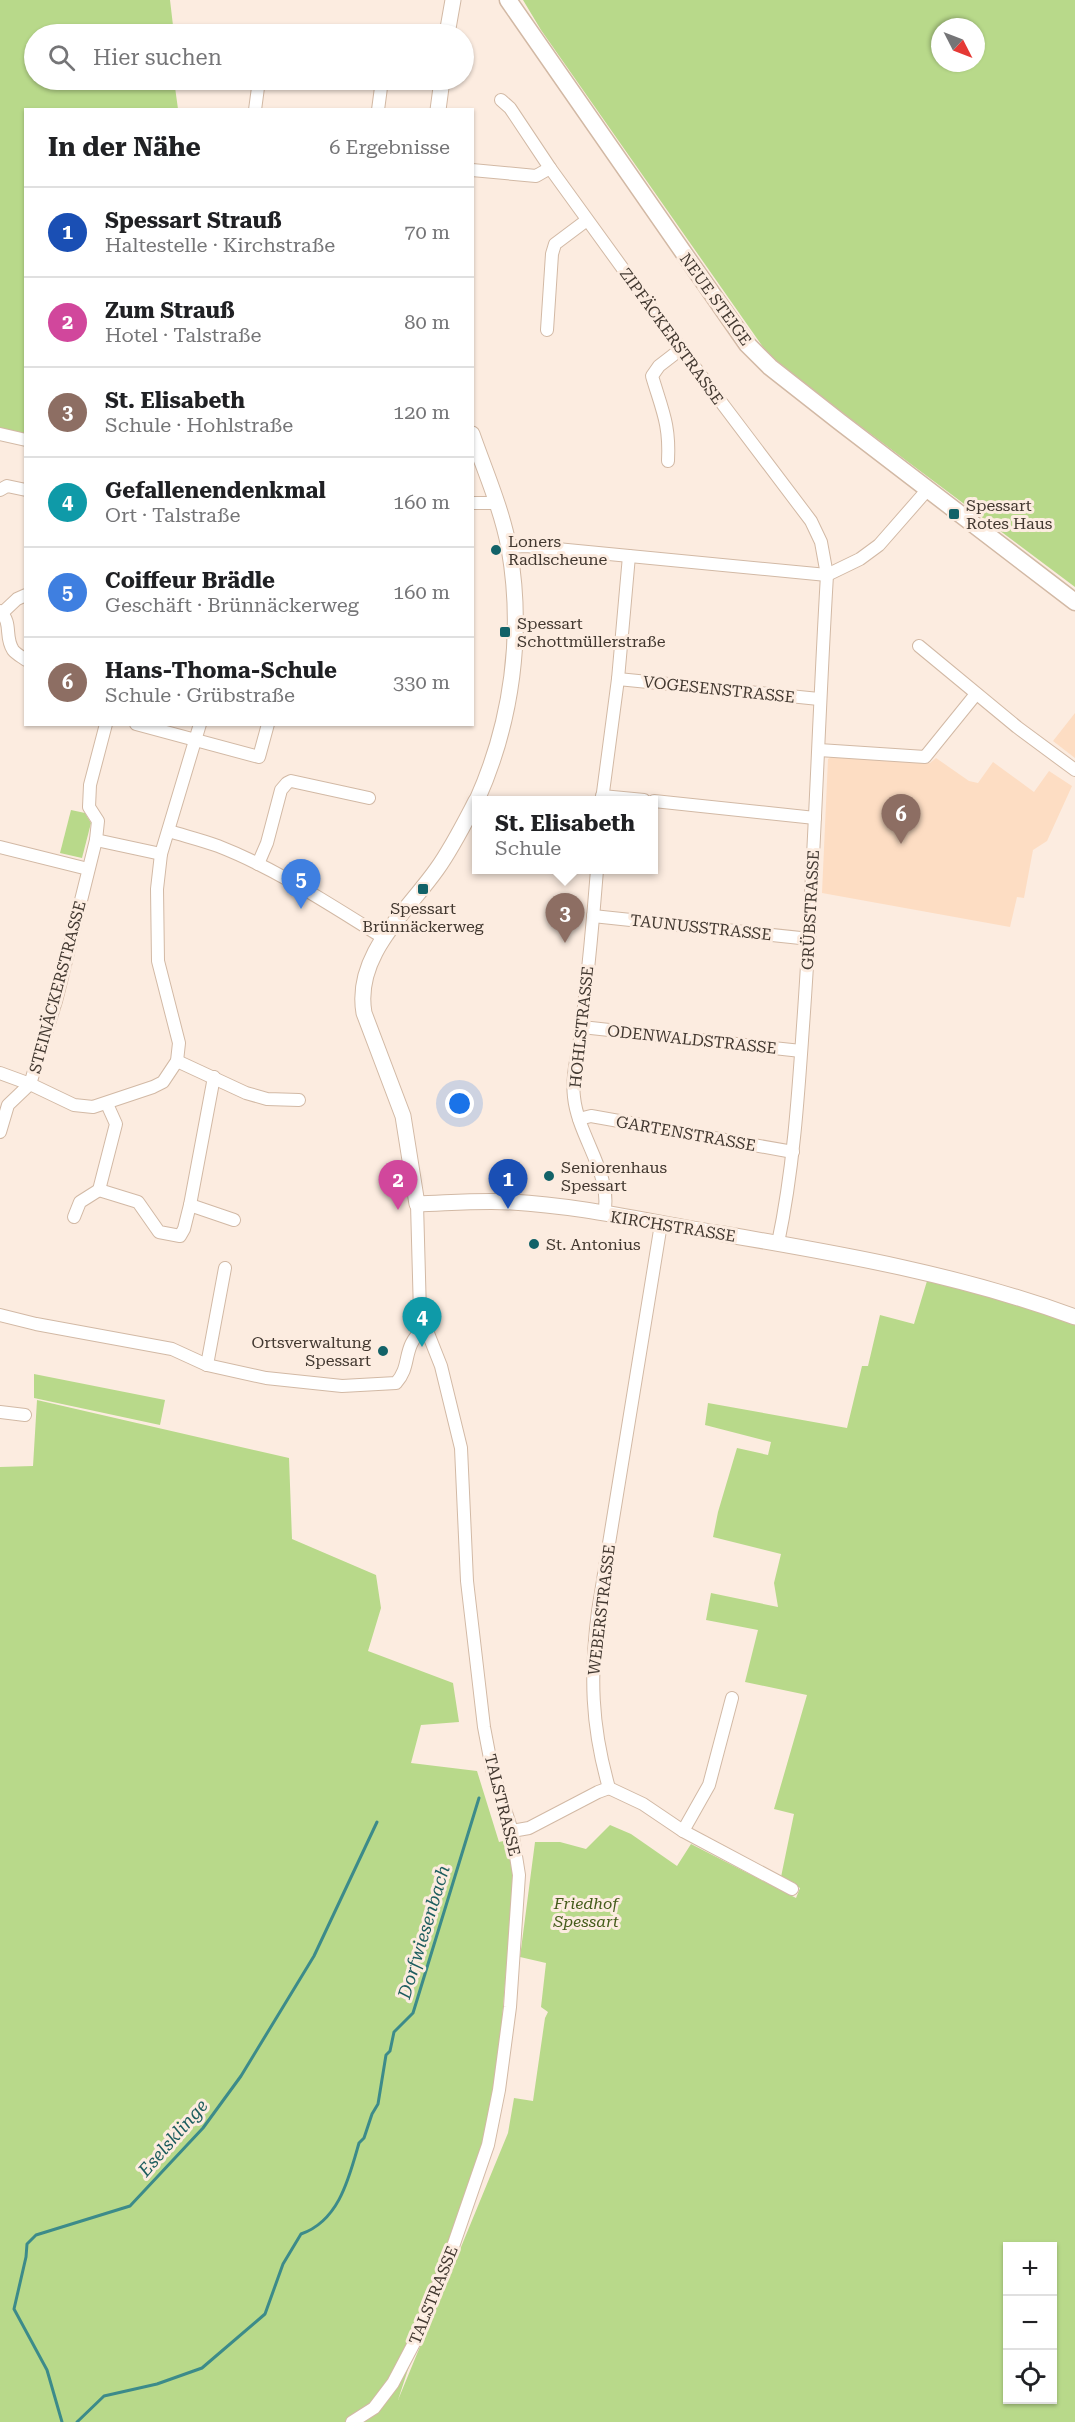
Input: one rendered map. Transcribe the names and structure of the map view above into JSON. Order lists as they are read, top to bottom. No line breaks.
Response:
{"streets":{"main road":["NEUE STEIGE"],"street":["ZIPFÄCKERSTRASSE","VOGESENSTRASSE","GRÜBSTRASSE","TAUNUSSTRASSE","STEINÄCKERSTRASSE","HOHLSTRASSE","ODENWALDSTRASSE","GARTENSTRASSE","KIRCHSTRASSE","WEBERSTRASSE","TALSTRASSE"]},"crossings":[["ZIPFÄCKERSTRASSE","GRÜBSTRASSE"],["VOGESENSTRASSE","GRÜBSTRASSE"],["GRÜBSTRASSE","TAUNUSSTRASSE"],["GRÜBSTRASSE","ODENWALDSTRASSE"],["GRÜBSTRASSE","GARTENSTRASSE"],["GRÜBSTRASSE","KIRCHSTRASSE"],["TAUNUSSTRASSE","HOHLSTRASSE"],["HOHLSTRASSE","ODENWALDSTRASSE"],["HOHLSTRASSE","GARTENSTRASSE"],["HOHLSTRASSE","KIRCHSTRASSE"],["KIRCHSTRASSE","WEBERSTRASSE"],["KIRCHSTRASSE","TALSTRASSE"]],"water":["Dorfwiesenbach","Eselsklinge"],"parks":["Friedhof Spessart"],"places":{"transit":["Spessart Rotes Haus","Spessart Schottmüllerstraße","Spessart Brünnäckerweg"],"other":["Loners Radlscheune","Seniorenhaus Spessart","St. Antonius","Ortsverwaltung Spessart"]},"north":"bottom right","page":{"search":"Hier suchen","heading":["In der Nähe","6 Ergebnisse"],"list":[{"mark":"1","name":"Spessart Strauß","note":"Haltestelle · Kirchstraße","value":"70 m"},{"mark":"2","name":"Zum Strauß","note":"Hotel · Talstraße","value":"80 m"},{"mark":"3","name":"St. Elisabeth","note":"Schule · Hohlstraße","value":"120 m"},{"mark":"4","name":"Gefallenendenkmal","note":"Ort · Talstraße","value":"160 m"},{"mark":"5","name":"Coiffeur Brädle","note":"Geschäft · Brünnäckerweg","value":"160 m"},{"mark":"6","name":"Hans-Thoma-Schule","note":"Schule · Grübstraße","value":"330 m"}],"pins":["6","5","3","1","2","4"],"popup":["St. Elisabeth","Schule"],"map_buttons":["+","−"]}}
